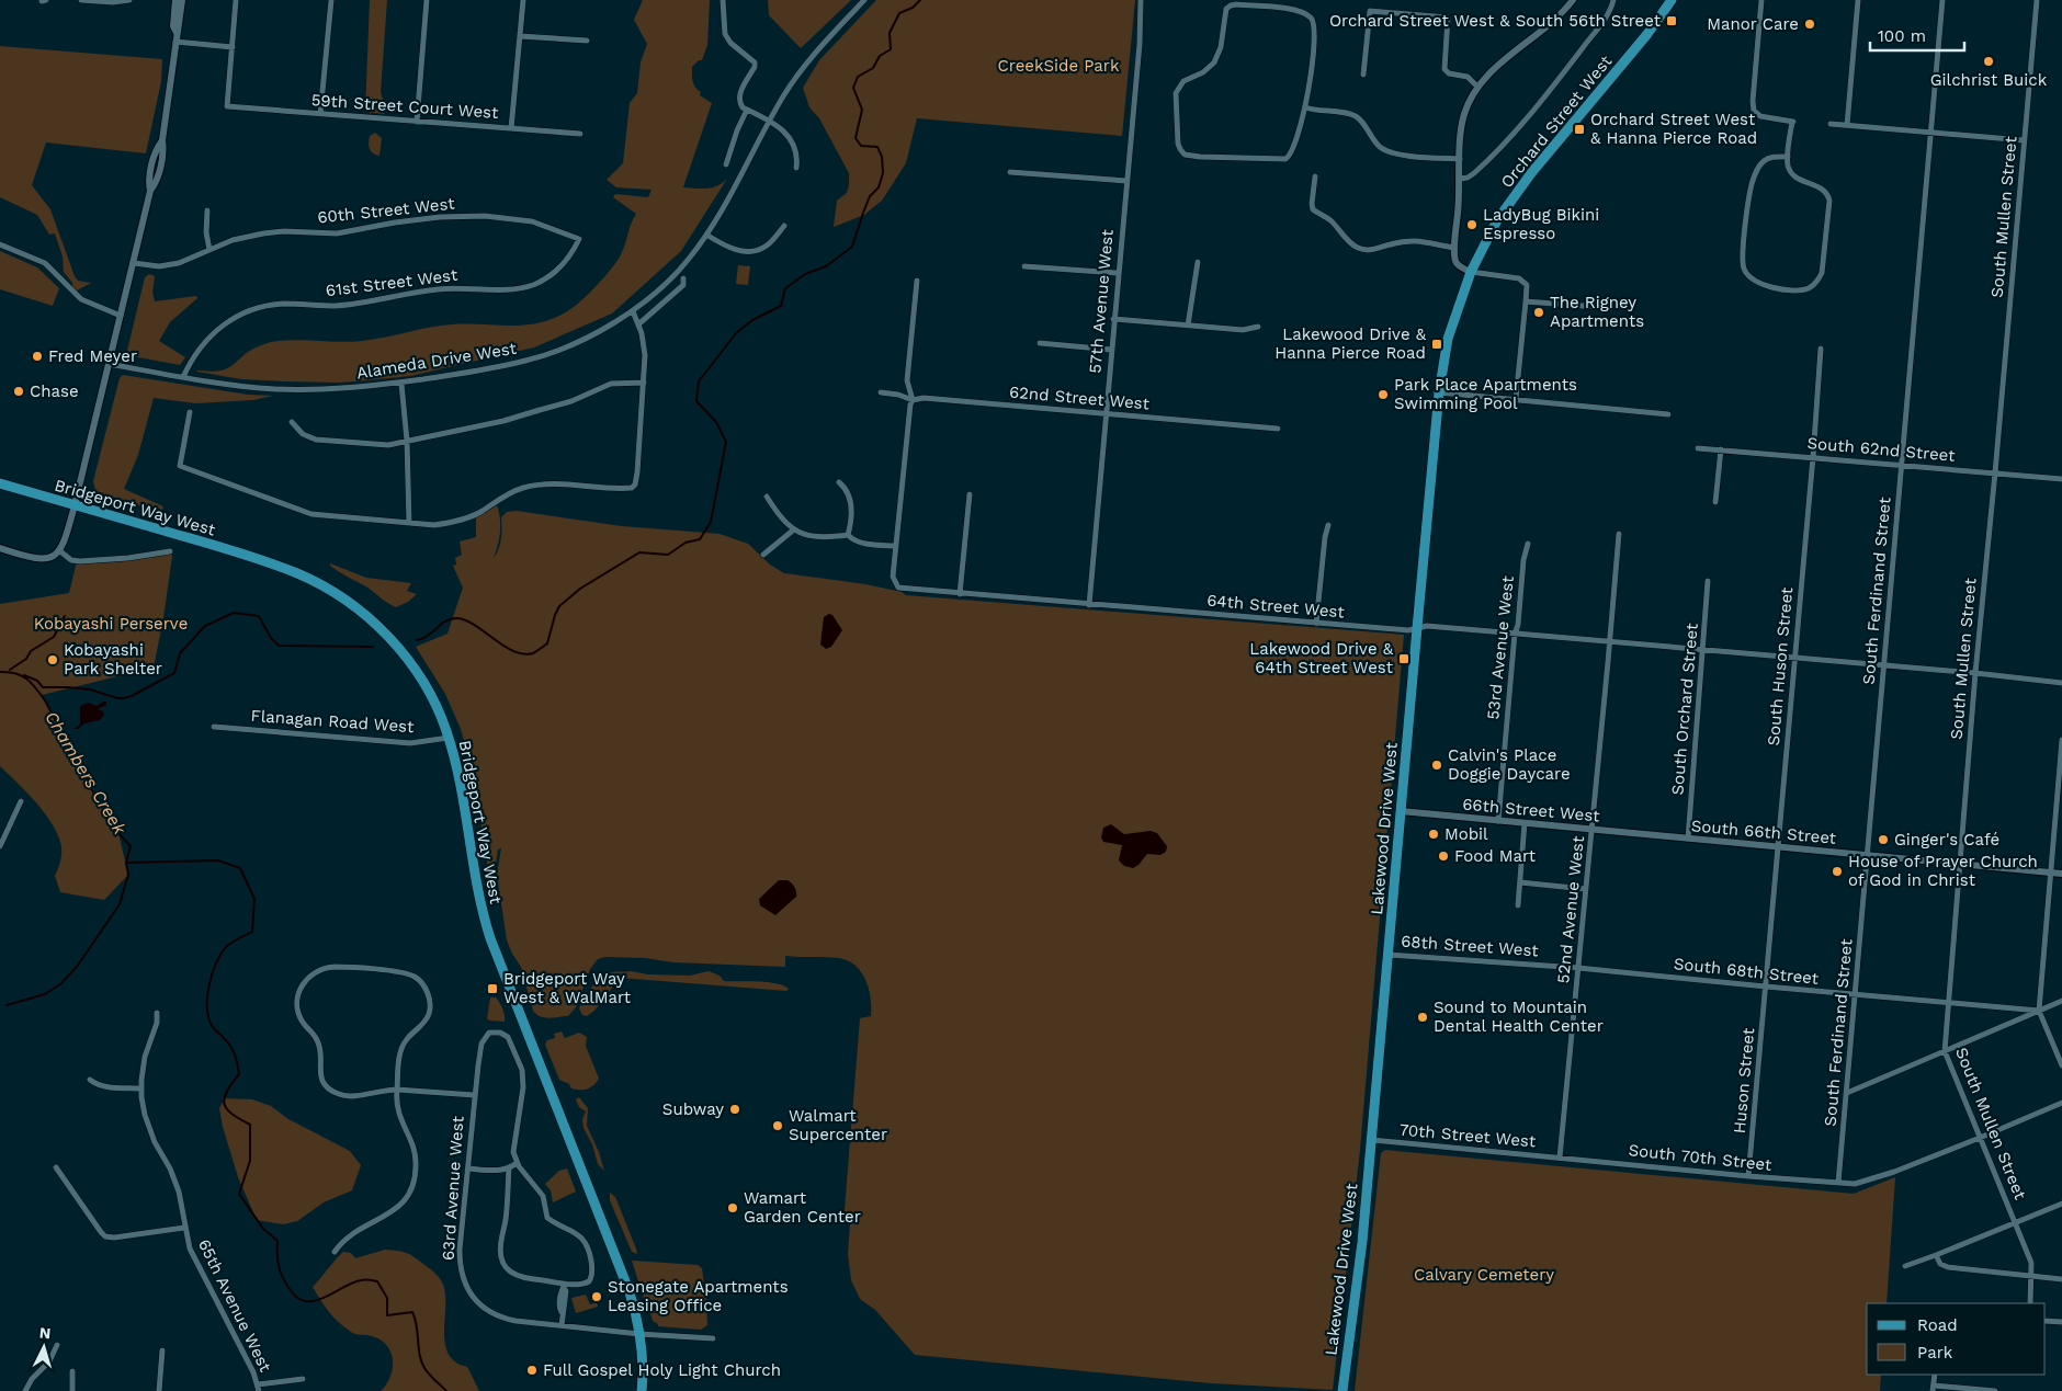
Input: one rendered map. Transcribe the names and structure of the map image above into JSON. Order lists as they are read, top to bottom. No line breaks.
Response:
{"streets":{"main road":["Orchard Street West","Bridgeport Way West","Lakewood Drive West"],"street":["59th Street Court West","60th Street West","South Mullen Street","61st Street West","57th Avenue West","Alameda Drive West","62nd Street West","South 62nd Street","South Ferdinand Street","64th Street West","53rd Avenue West","South Huson Street","South Orchard Street","Flanagan Road West","66th Street West","South 66th Street","52nd Avenue West","68th Street West","South 68th Street","Huson Street","70th Street West","South 70th Street","63rd Avenue West","65th Avenue West"]},"crossings":[["Orchard Street West","Lakewood Drive West"],["60th Street West","61st Street West"],["South Mullen Street","South 62nd Street"],["South Mullen Street","64th Street West"],["South Mullen Street","South 66th Street"],["South Mullen Street","South 68th Street"],["South Mullen Street","South 70th Street"],["61st Street West","Alameda Drive West"],["57th Avenue West","62nd Street West"],["57th Avenue West","64th Street West"],["South 62nd Street","South Ferdinand Street"],["South 62nd Street","South Huson Street"],["Bridgeport Way West","Flanagan Road West"],["South Ferdinand Street","64th Street West"],["South Ferdinand Street","South 66th Street"],["South Ferdinand Street","South 68th Street"],["South Ferdinand Street","South 70th Street"],["64th Street West","53rd Avenue West"],["64th Street West","South Huson Street"],["64th Street West","South Orchard Street"],["64th Street West","Lakewood Drive West"],["64th Street West","52nd Avenue West"],["53rd Avenue West","66th Street West"],["South Huson Street","South 66th Street"],["South Huson Street","South 68th Street"],["South Huson Street","Huson Street"],["South Orchard Street","South 66th Street"],["66th Street West","Lakewood Drive West"],["66th Street West","South 66th Street"],["66th Street West","52nd Avenue West"],["Lakewood Drive West","68th Street West"],["Lakewood Drive West","70th Street West"],["52nd Avenue West","68th Street West"],["52nd Avenue West","70th Street West"],["52nd Avenue West","South 70th Street"],["68th Street West","South 68th Street"],["South 68th Street","Huson Street"],["Huson Street","South 70th Street"],["70th Street West","South 70th Street"]],"water":["Chambers Creek"],"parks":["CreekSide Park","Kobayashi Perserve","Calvary Cemetery"],"places":{"transit":["Orchard Street West & South 56th Street","Orchard Street West & Hanna Pierce Road","Lakewood Drive & Hanna Pierce Road","Lakewood Drive & 64th Street West","Bridgeport Way West & WalMart"],"other":["Manor Care","Gilchrist Buick","LadyBug Bikini Espresso","The Rigney Apartments","Fred Meyer","Chase","Park Place Apartments Swimming Pool","Kobayashi Park Shelter","Calvin's Place Doggie Daycare","Mobil","Ginger's Café","Food Mart","House of Prayer Church of God in Christ","Sound to Mountain Dental Health Center","Subway","Walmart Supercenter","Wamart Garden Center","Stonegate Apartments Leasing Office","Full Gospel Holy Light Church"]},"legend":["Road","Park"],"scale_bar":"100 m","north":"top"}
